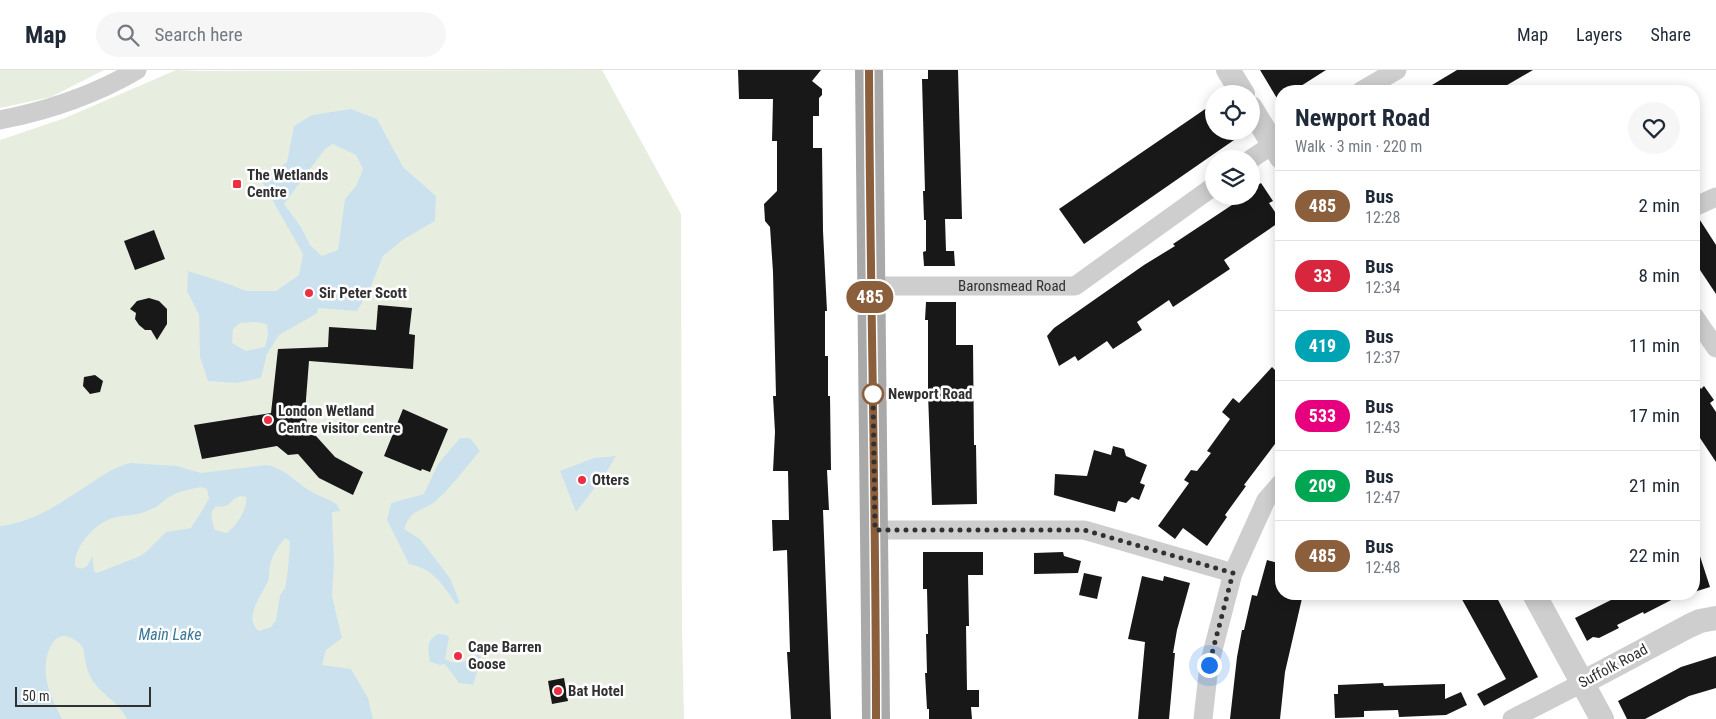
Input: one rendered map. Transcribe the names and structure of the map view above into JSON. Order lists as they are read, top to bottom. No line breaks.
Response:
{"streets":{"street":["Baronsmead Road","Suffolk Road"]},"water":["Main Lake"],"places":{"transit":["The Wetlands Centre"],"other":["Sir Peter Scott","Newport Road","London Wetland Centre visitor centre","Otters","Cape Barren Goose","Bat Hotel"]},"lines":["bus line 485"],"scale_bar":"50 m","page":{"header":"Map","search":"Search here","nav":["Map","Layers","Share"],"on_map":"485","heading":["Newport Road","Walk · 3 min · 220 m"],"list":[{"mark":"485","name":"Bus","note":"12:28","value":"2 min"},{"mark":"33","name":"Bus","note":"12:34","value":"8 min"},{"mark":"419","name":"Bus","note":"12:37","value":"11 min"},{"mark":"533","name":"Bus","note":"12:43","value":"17 min"},{"mark":"209","name":"Bus","note":"12:47","value":"21 min"},{"mark":"485","name":"Bus","note":"12:48","value":"22 min"}],"scale":"50 m"}}
